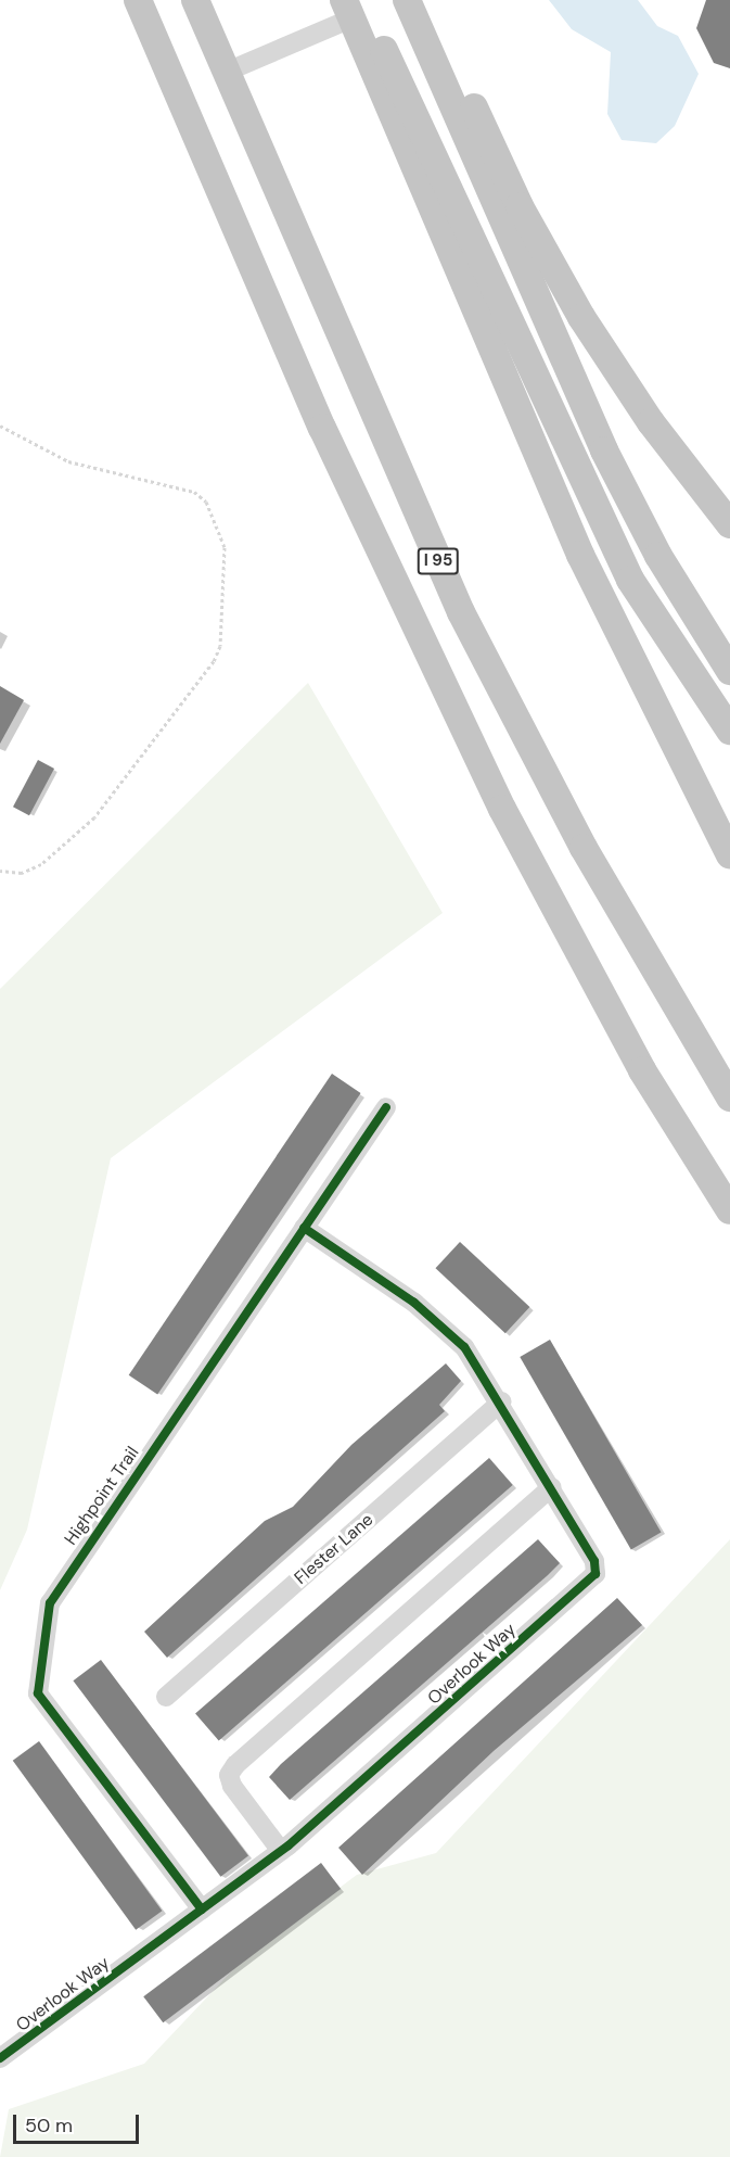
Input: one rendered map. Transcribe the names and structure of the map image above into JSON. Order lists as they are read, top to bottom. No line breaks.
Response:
{"streets":{"highway":["I 95"],"street":["Highpoint Trail","Flester Lane","Overlook Way"]},"crossings":[["Highpoint Trail","Overlook Way"],["Flester Lane","Overlook Way"]],"scale_bar":"50 m"}
